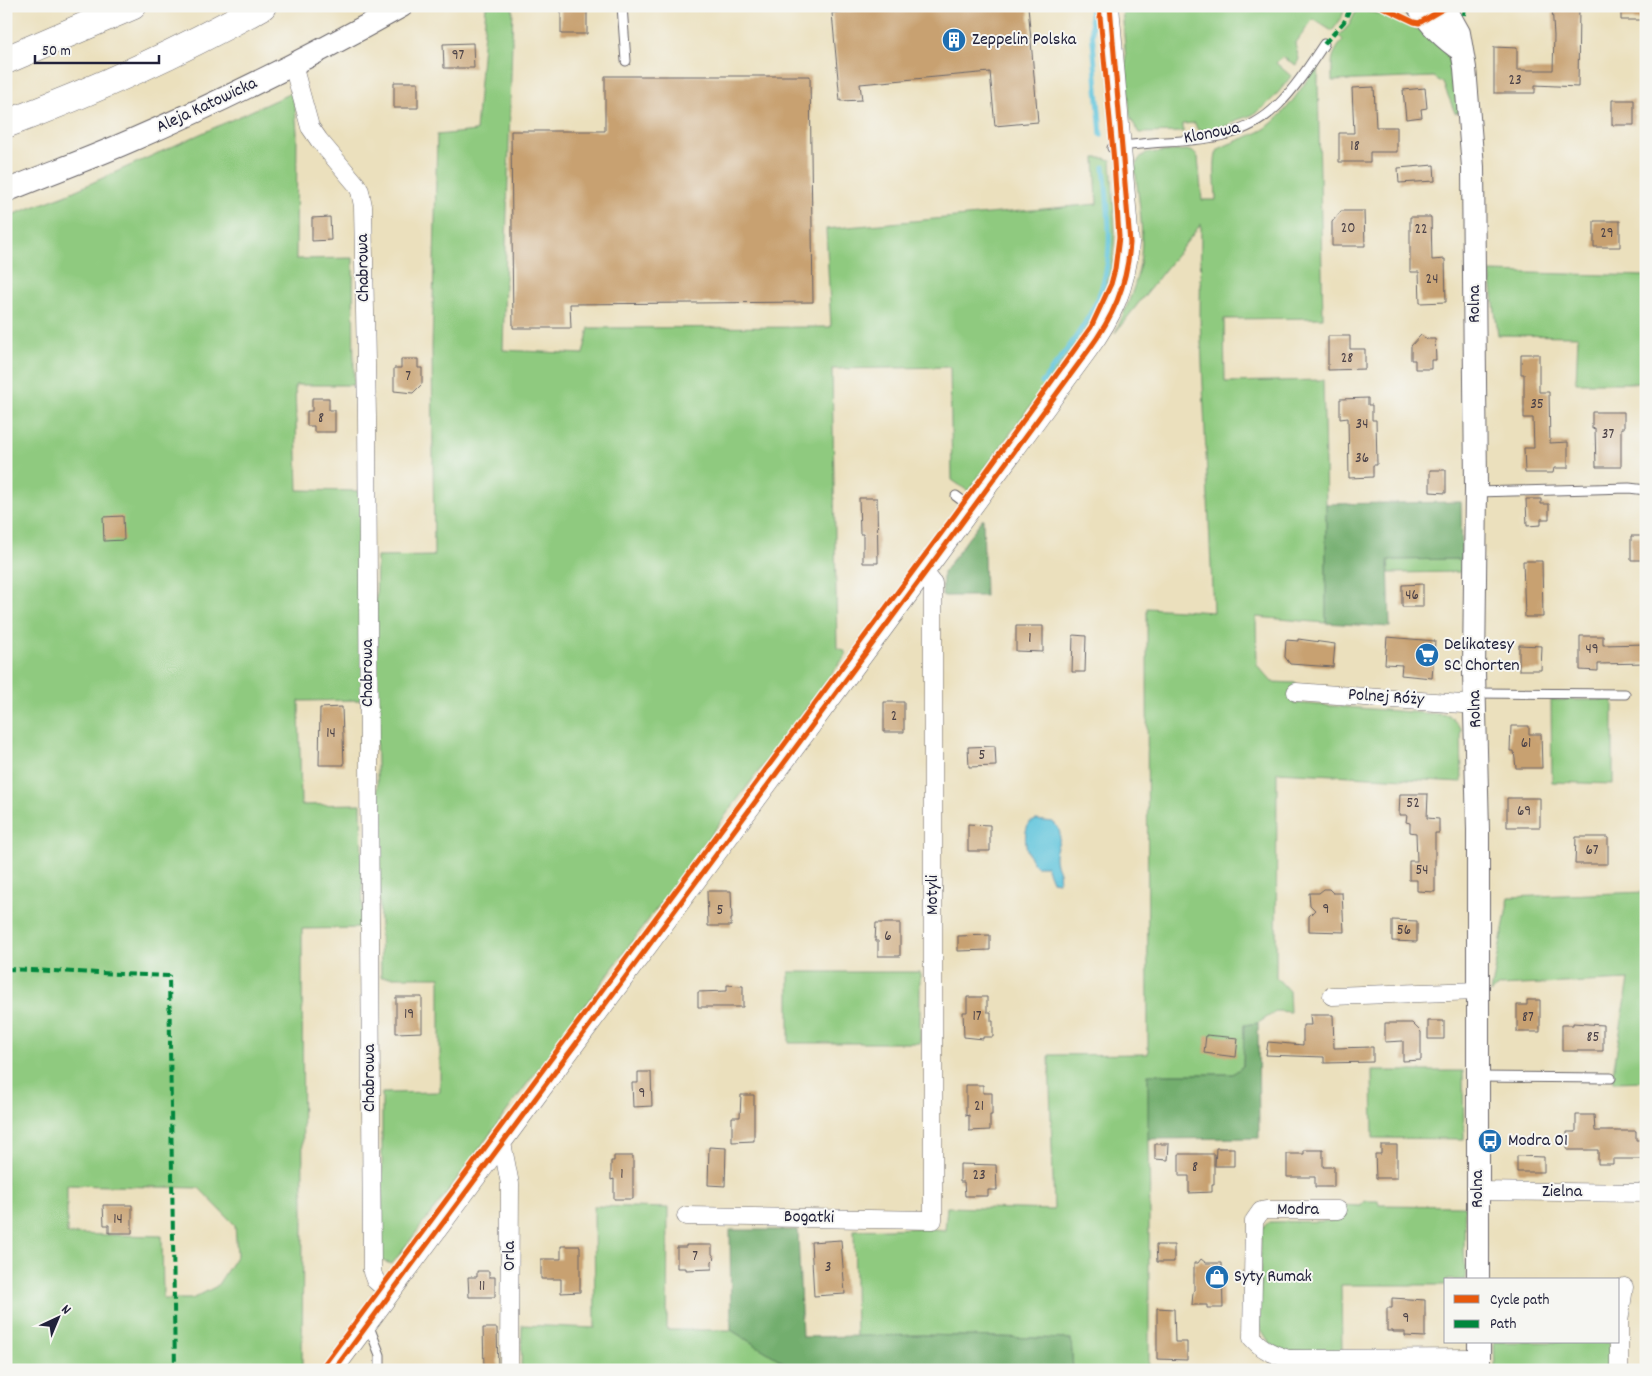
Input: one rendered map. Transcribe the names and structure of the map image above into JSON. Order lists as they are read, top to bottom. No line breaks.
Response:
{"streets":{"street":["Aleja Katowicka","Chabrowa","Rolna","Polnej Róży","Motyli","Zielna","Modra","Bogatki","Orla"],"lane":["Klonowa"]},"crossings":[["Aleja Katowicka","Chabrowa"],["Rolna","Polnej Róży"],["Rolna","Zielna"],["Motyli","Bogatki"]],"places":{"building":["Zeppelin Polska"],"supermarket":["Delikatesy SC Chorten"],"bus stop":["Modra 01"],"shop":["Syty Rumak"]},"house_numbers":["97","23","18","20","22","29","24","28","7","35","8","34","37","36","46","1","49","2","14","61","5","52","69","67","54","9","5","56","6","19","17","87","85","9","21","8","1","23","14","7","3","11","9"],"legend":["Cycle path","Path"],"scale_bar":"50 m","north":"top right"}
